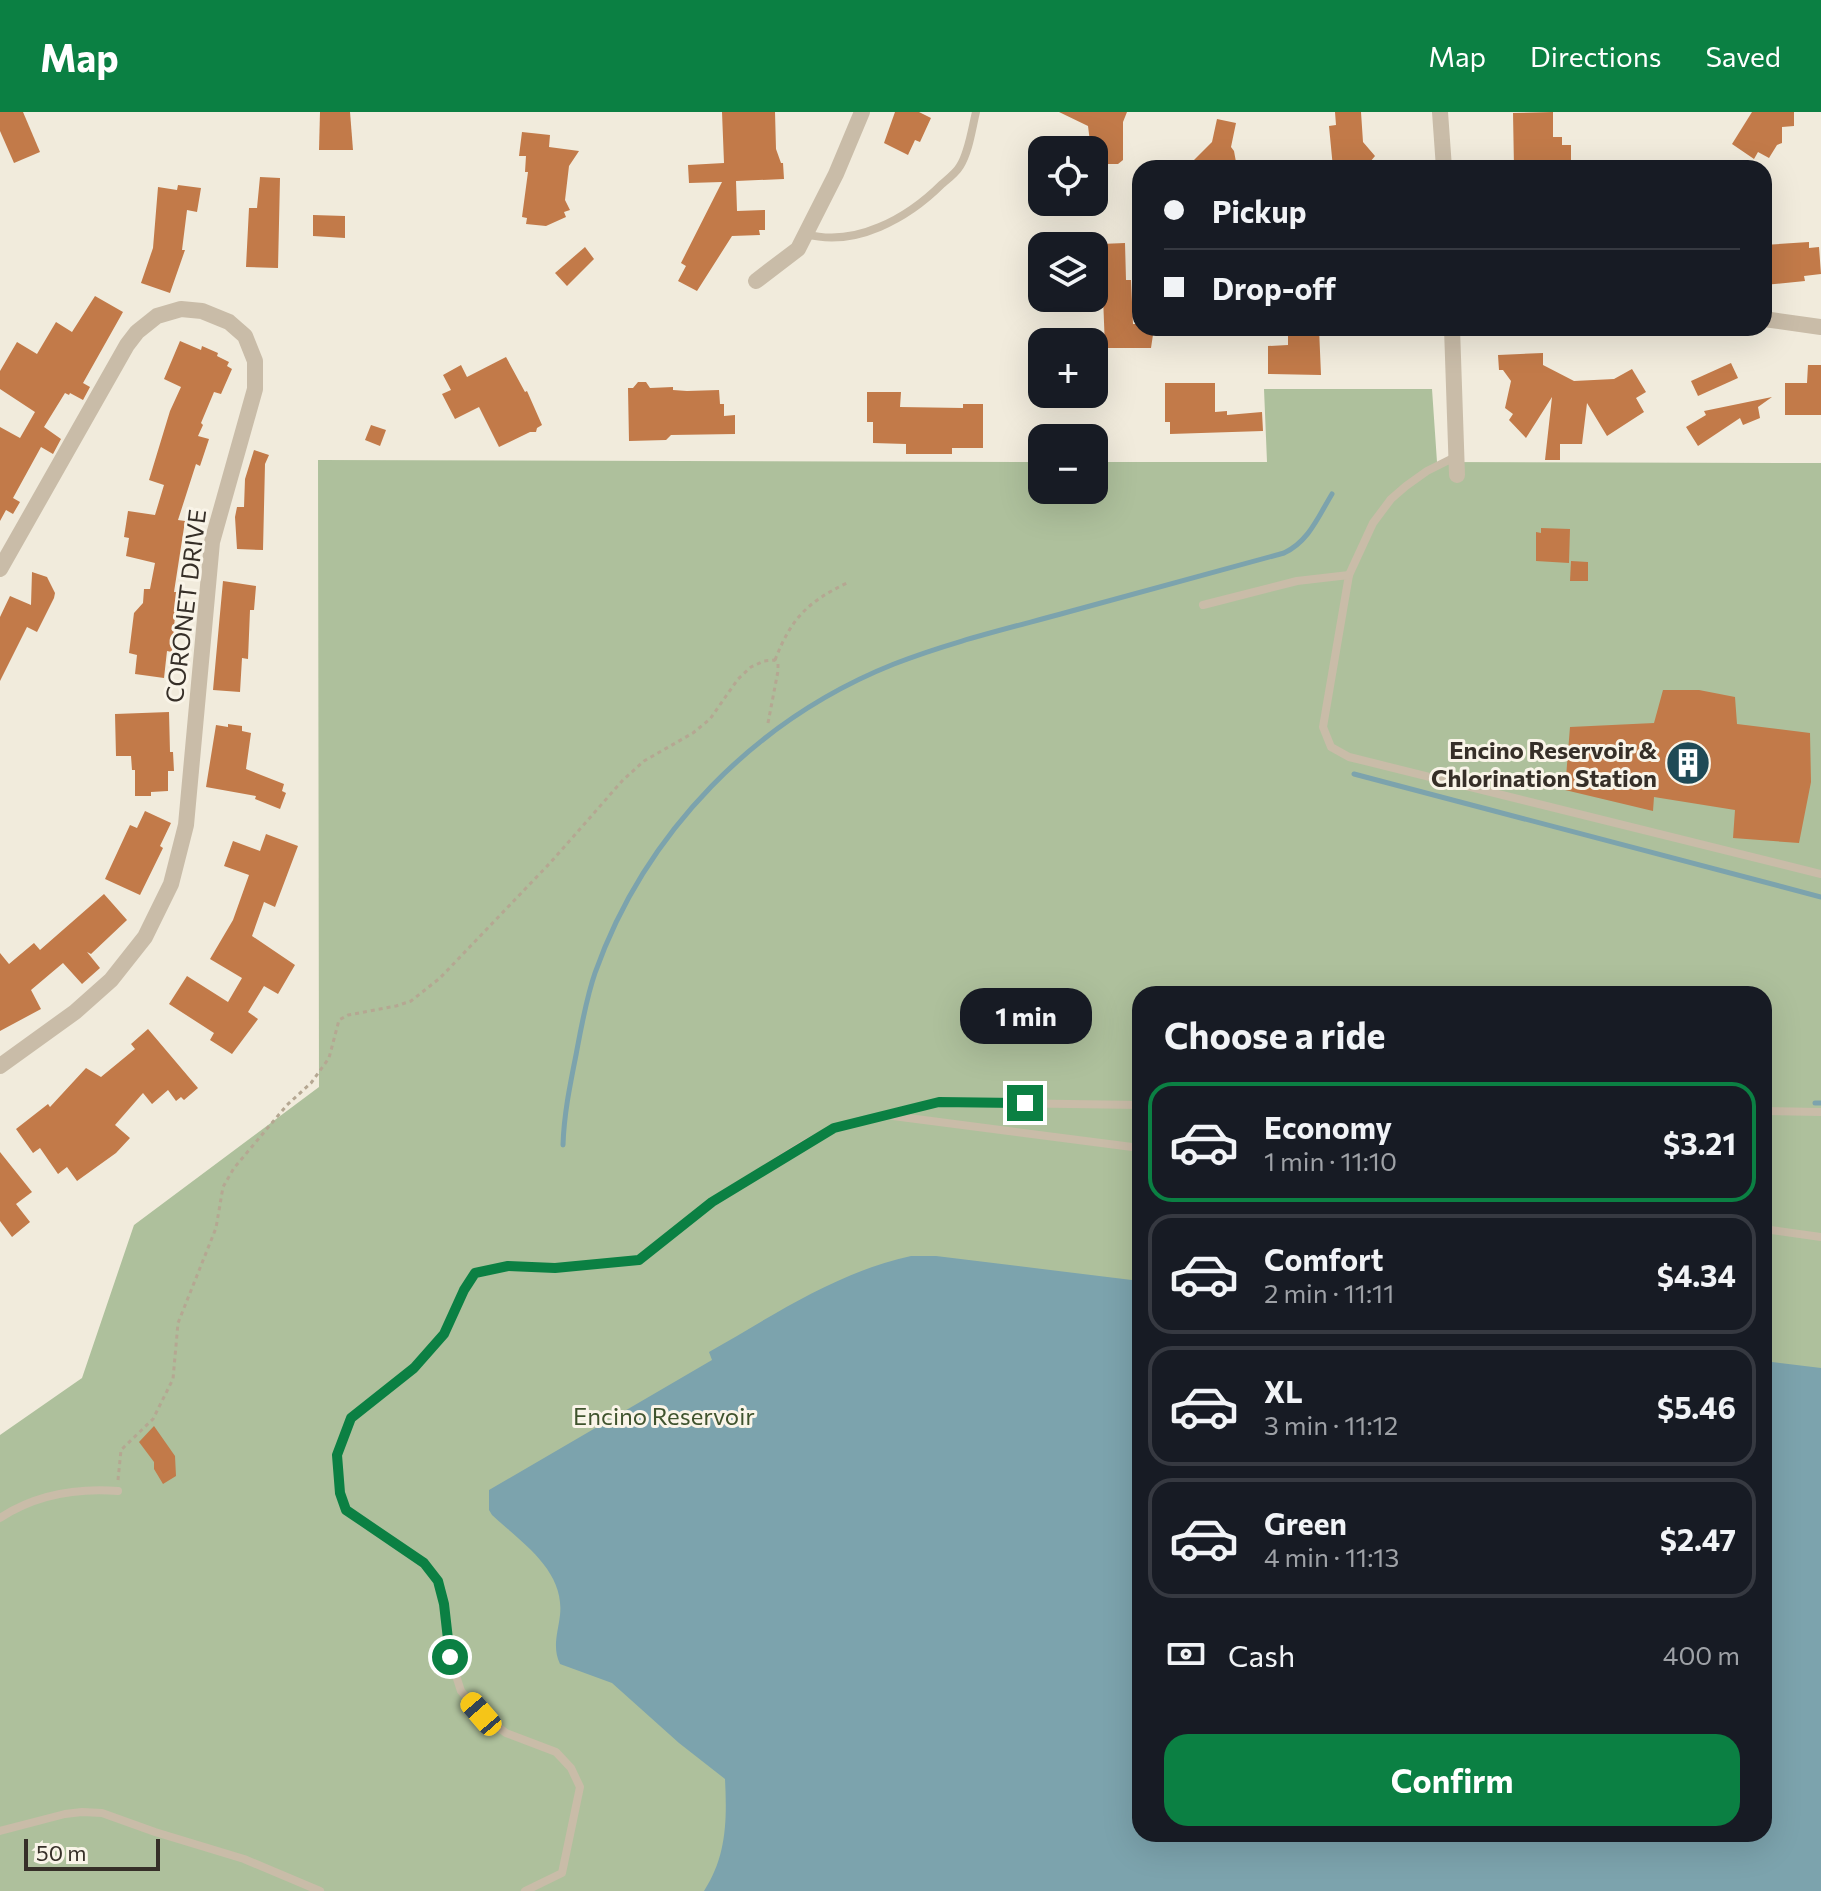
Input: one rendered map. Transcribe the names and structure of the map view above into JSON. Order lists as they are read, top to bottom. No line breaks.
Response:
{"streets":{"street":["CORONET DRIVE"]},"parks":["Encino Reservoir"],"places":{"building":["Encino Reservoir & Chlorination Station"]},"scale_bar":"50 m","page":{"header":"Map","nav":["Map","Directions","Saved"],"map_buttons":["+","−"],"banner":["Pickup","Drop-off"],"heading":"Choose a ride","bubble":"1 min","list":[{"name":"Economy","note":"1 min · 11:10","value":"$3.21"},{"name":"Comfort","note":"2 min · 11:11","value":"$4.34"},{"name":"XL","note":"3 min · 11:12","value":"$5.46"},{"name":"Green","note":"4 min · 11:13","value":"$2.47"}],"pay":["Cash","400 m"],"buttons":"Confirm","scale":"50 m"}}
